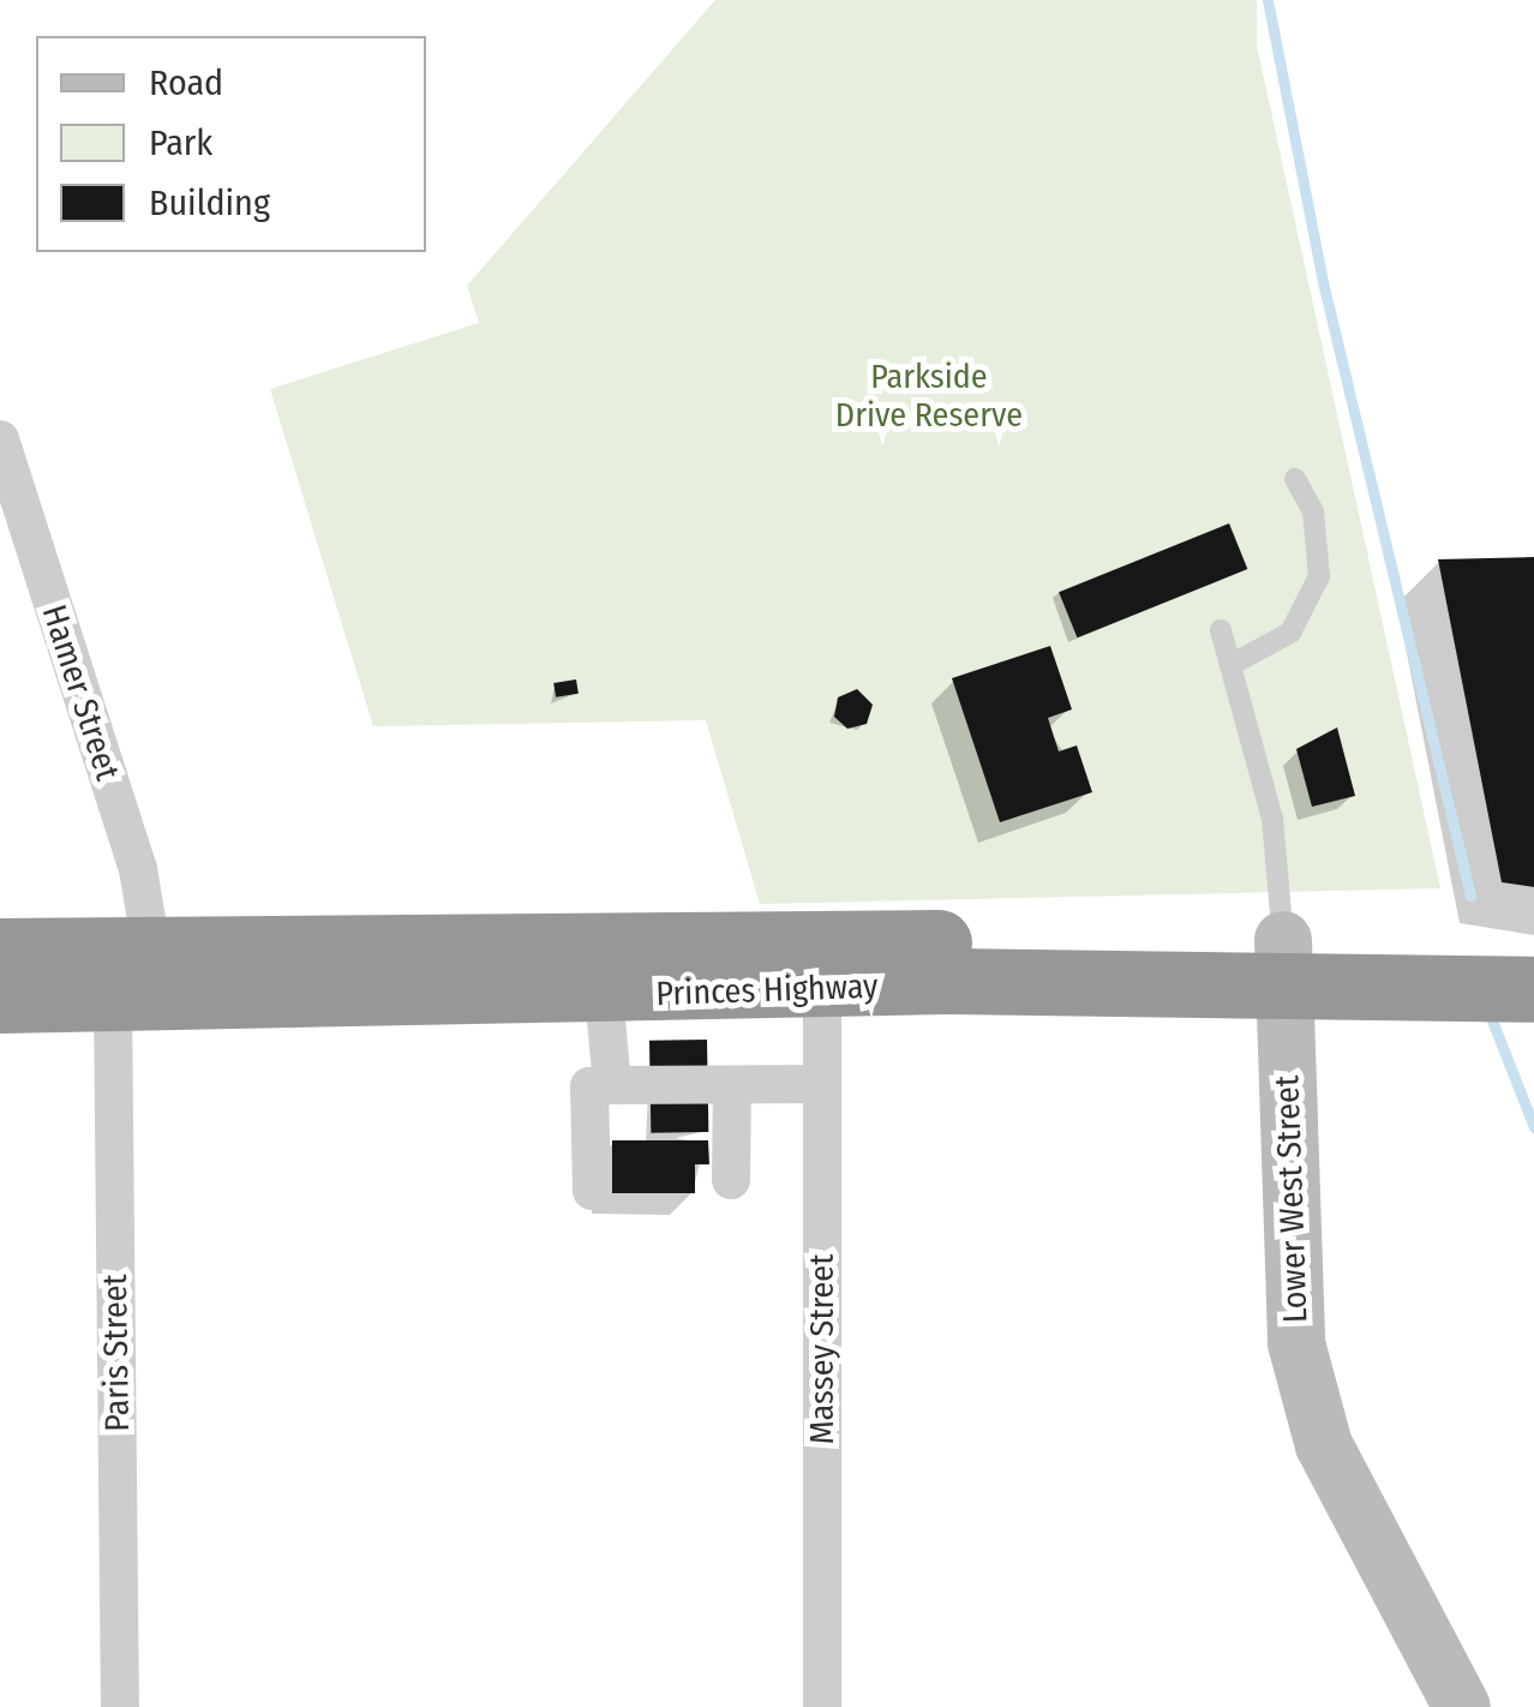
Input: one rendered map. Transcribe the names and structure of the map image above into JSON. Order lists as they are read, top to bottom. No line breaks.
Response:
{"streets":{"highway":["Princes Highway"],"street":["Hamer Street","Lower West Street","Massey Street","Paris Street"]},"crossings":[["Hamer Street","Princes Highway"],["Hamer Street","Paris Street"],["Princes Highway","Lower West Street"],["Princes Highway","Massey Street"],["Princes Highway","Paris Street"]],"parks":["Parkside Drive Reserve"],"legend":["Road","Park","Building"]}
